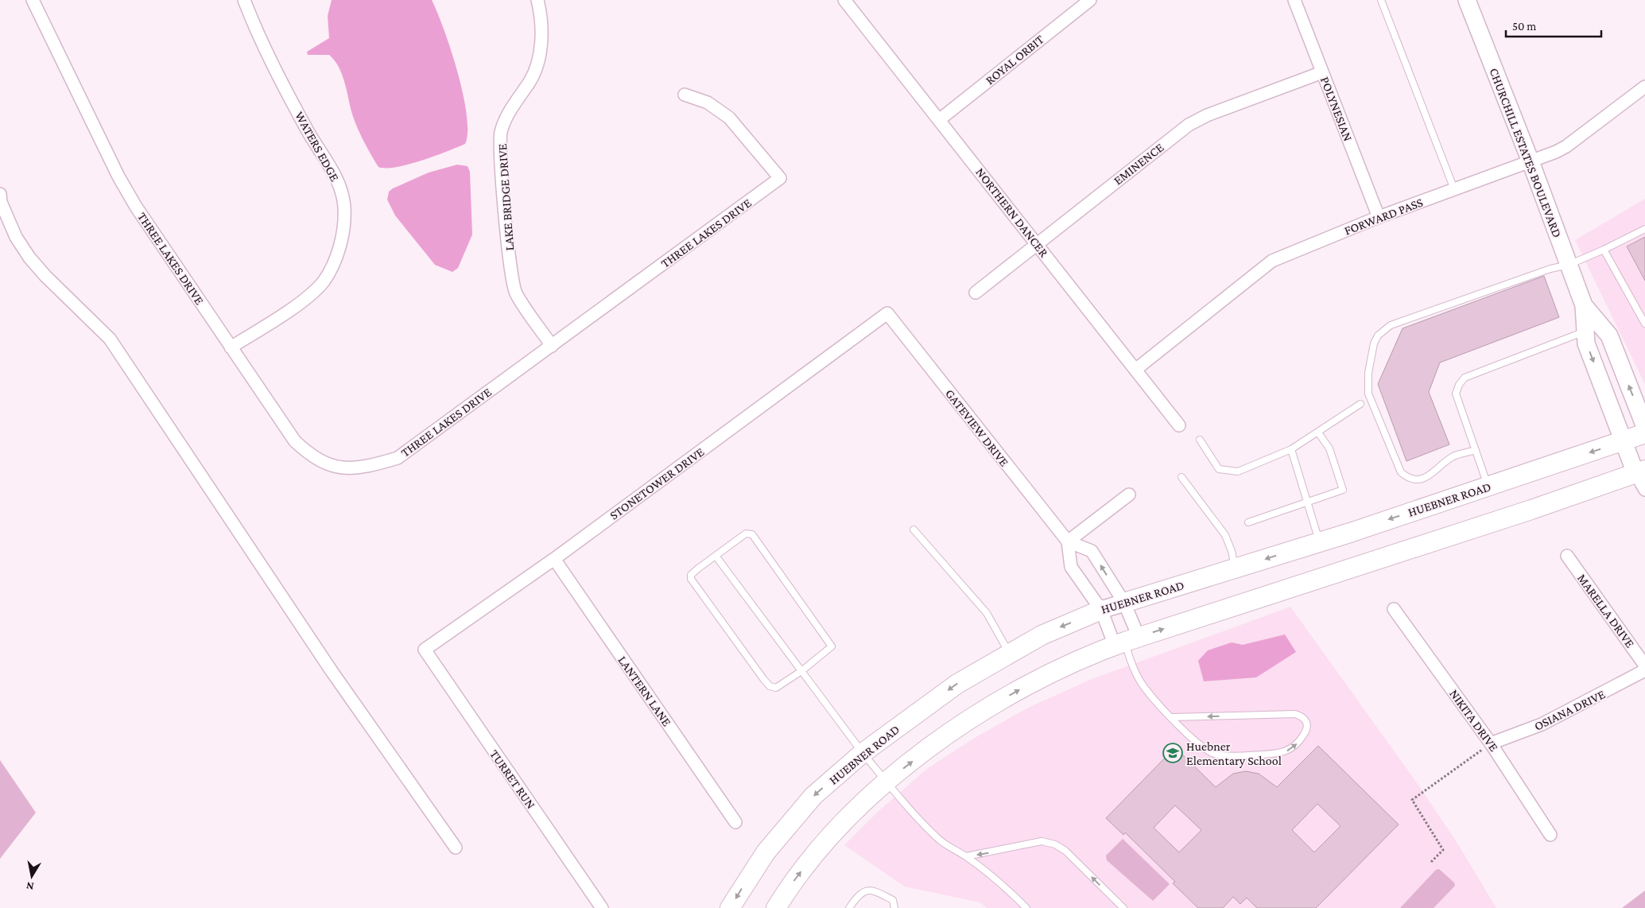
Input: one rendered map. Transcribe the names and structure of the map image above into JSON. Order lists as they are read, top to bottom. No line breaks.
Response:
{"streets":{"main road":["HUEBNER ROAD"],"street":["ROYAL ORBIT","POLYNESIAN","WATERS EDGE","CHURCHILL ESTATES BOULEVARD","EMINENCE","LAKE BRIDGE DRIVE","NORTHERN DANCER","FORWARD PASS","THREE LAKES DRIVE","GATEVIEW DRIVE","STONETOWER DRIVE","MARELLA DRIVE","LANTERN LANE","OSIANA DRIVE","NIKITA DRIVE","TURRET RUN"]},"crossings":[["ROYAL ORBIT","NORTHERN DANCER"],["POLYNESIAN","EMINENCE"],["POLYNESIAN","FORWARD PASS"],["WATERS EDGE","THREE LAKES DRIVE"],["CHURCHILL ESTATES BOULEVARD","FORWARD PASS"],["EMINENCE","NORTHERN DANCER"],["LAKE BRIDGE DRIVE","THREE LAKES DRIVE"],["NORTHERN DANCER","FORWARD PASS"],["GATEVIEW DRIVE","STONETOWER DRIVE"],["STONETOWER DRIVE","LANTERN LANE"],["STONETOWER DRIVE","TURRET RUN"],["OSIANA DRIVE","NIKITA DRIVE"]],"places":{"school or university":["Huebner Elementary School"]},"scale_bar":"50 m","north":"bottom"}
